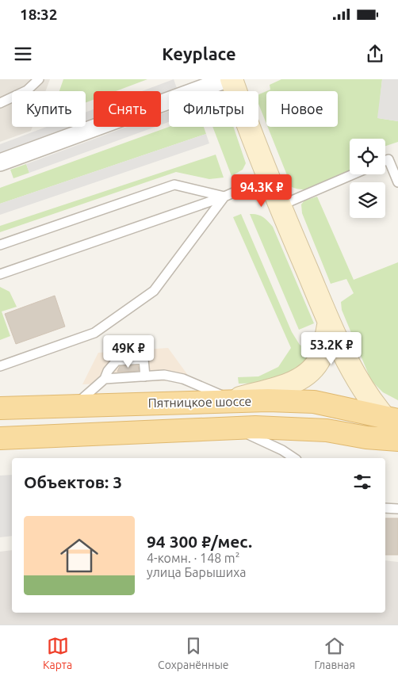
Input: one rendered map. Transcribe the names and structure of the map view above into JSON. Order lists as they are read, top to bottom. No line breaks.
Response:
{"streets":{"main road":["Пятницкое шоссе"]},"page":{"status":"18:32","header":"Keyplace","chip":["Купить","Снять","Фильтры","Новое"],"price":["94.3K ₽","53.2K ₽","49K ₽"],"heading":"Объектов: 3","list":[{"name":"94 300 ₽/мес.","note":"4-комн. · 148 m² · улица Барышиха"}],"tabs":["Карта","Сохранённые","Главная"]}}
